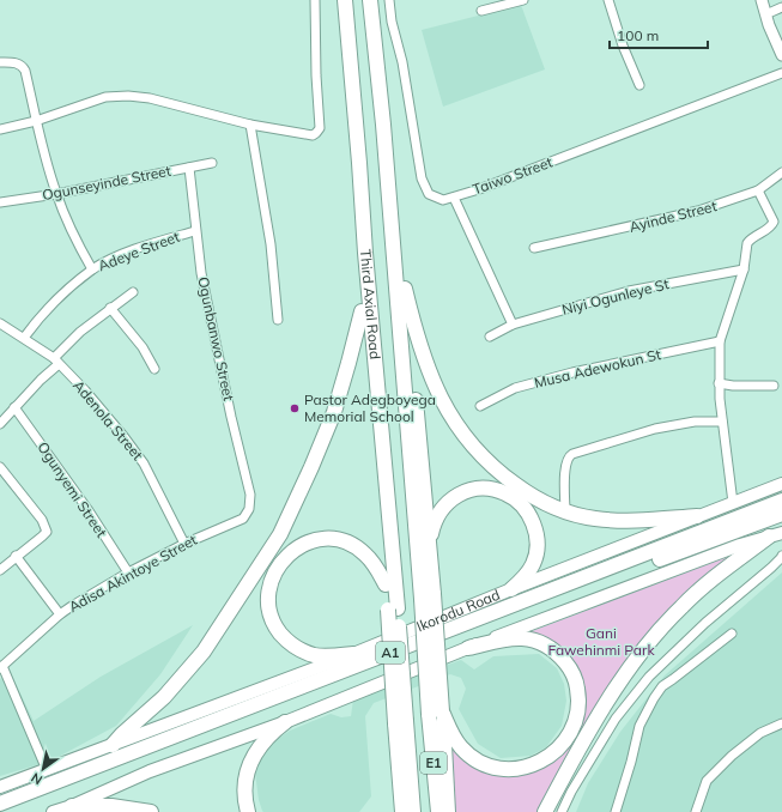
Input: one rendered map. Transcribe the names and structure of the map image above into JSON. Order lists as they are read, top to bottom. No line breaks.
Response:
{"streets":{"highway":["Third Axial Road","Ikorodu Road","A1","E1"],"street":["Taiwo Street","Ogunseyinde Street","Ayinde Street","Adeye Street","Niyi Ogunleye St","Ogunbanwo Street","Musa Adewokun St","Adenola Street","Ogunyemi Street","Adisa Akintoye Street"]},"crossings":[["Ogunseyinde Street","Ogunbanwo Street"],["Adeye Street","Ogunbanwo Street"],["Adeye Street","Adenola Street"],["Ogunbanwo Street","Adisa Akintoye Street"],["Adenola Street","Adisa Akintoye Street"],["Ogunyemi Street","Adisa Akintoye Street"]],"parks":["Gani Fawehinmi Park"],"places":["Pastor Adegboyega Memorial School"],"scale_bar":"100 m","north":"bottom left"}
